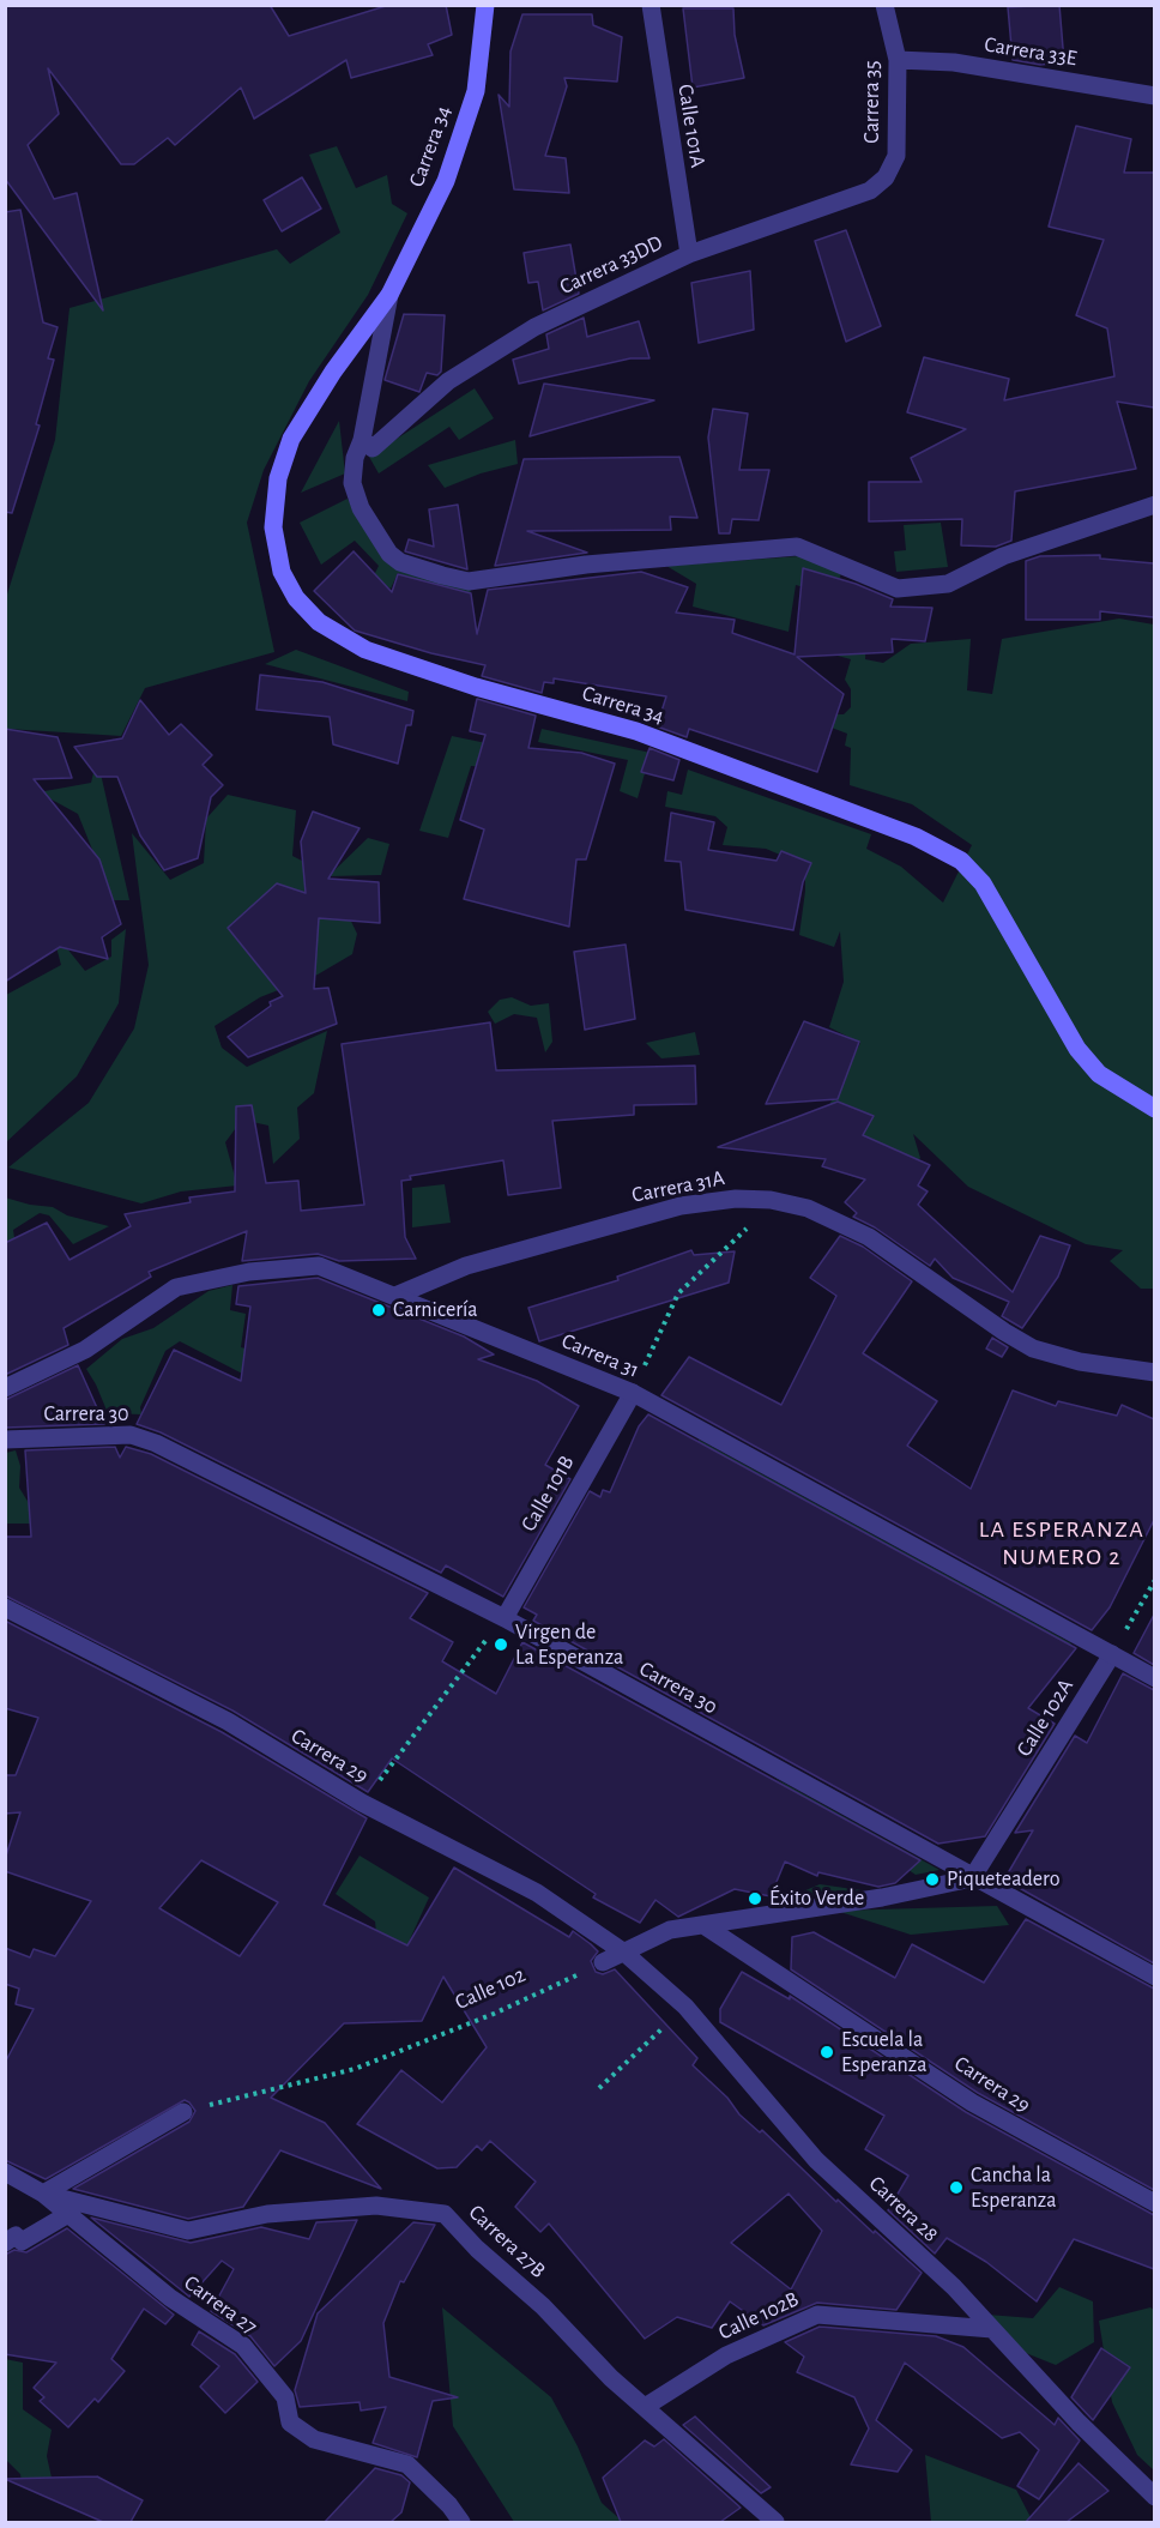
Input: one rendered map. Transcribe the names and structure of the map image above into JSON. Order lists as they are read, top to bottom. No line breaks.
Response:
{"streets":{"main road":["Carrera 34"],"street":["Carrera 33E","Carrera 35","Calle 101A","Carrera 33DD","Carrera 31A","Carrera 31","Carrera 30","Calle 101B","Calle 102A","Carrera 29","Carrera 28","Carrera 27B","Carrera 27","Calle 102B"],"path":["Calle 102"]},"crossings":[["Carrera 33E","Carrera 35"],["Carrera 35","Carrera 33DD"],["Calle 101A","Carrera 33DD"],["Carrera 34","Carrera 33DD"],["Carrera 31A","Carrera 31"],["Carrera 31","Calle 101B"],["Carrera 31","Calle 102A"],["Carrera 30","Calle 101B"],["Carrera 30","Calle 102A"],["Carrera 29","Carrera 28"],["Carrera 28","Calle 102B"],["Carrera 27B","Carrera 27"],["Carrera 27B","Calle 102B"]],"districts":["LA ESPERANZA NUMERO 2"],"places":["Carnicería","Virgen de La Esperanza","Piqueteadero","Éxito Verde","Escuela la Esperanza","Cancha la Esperanza"]}
